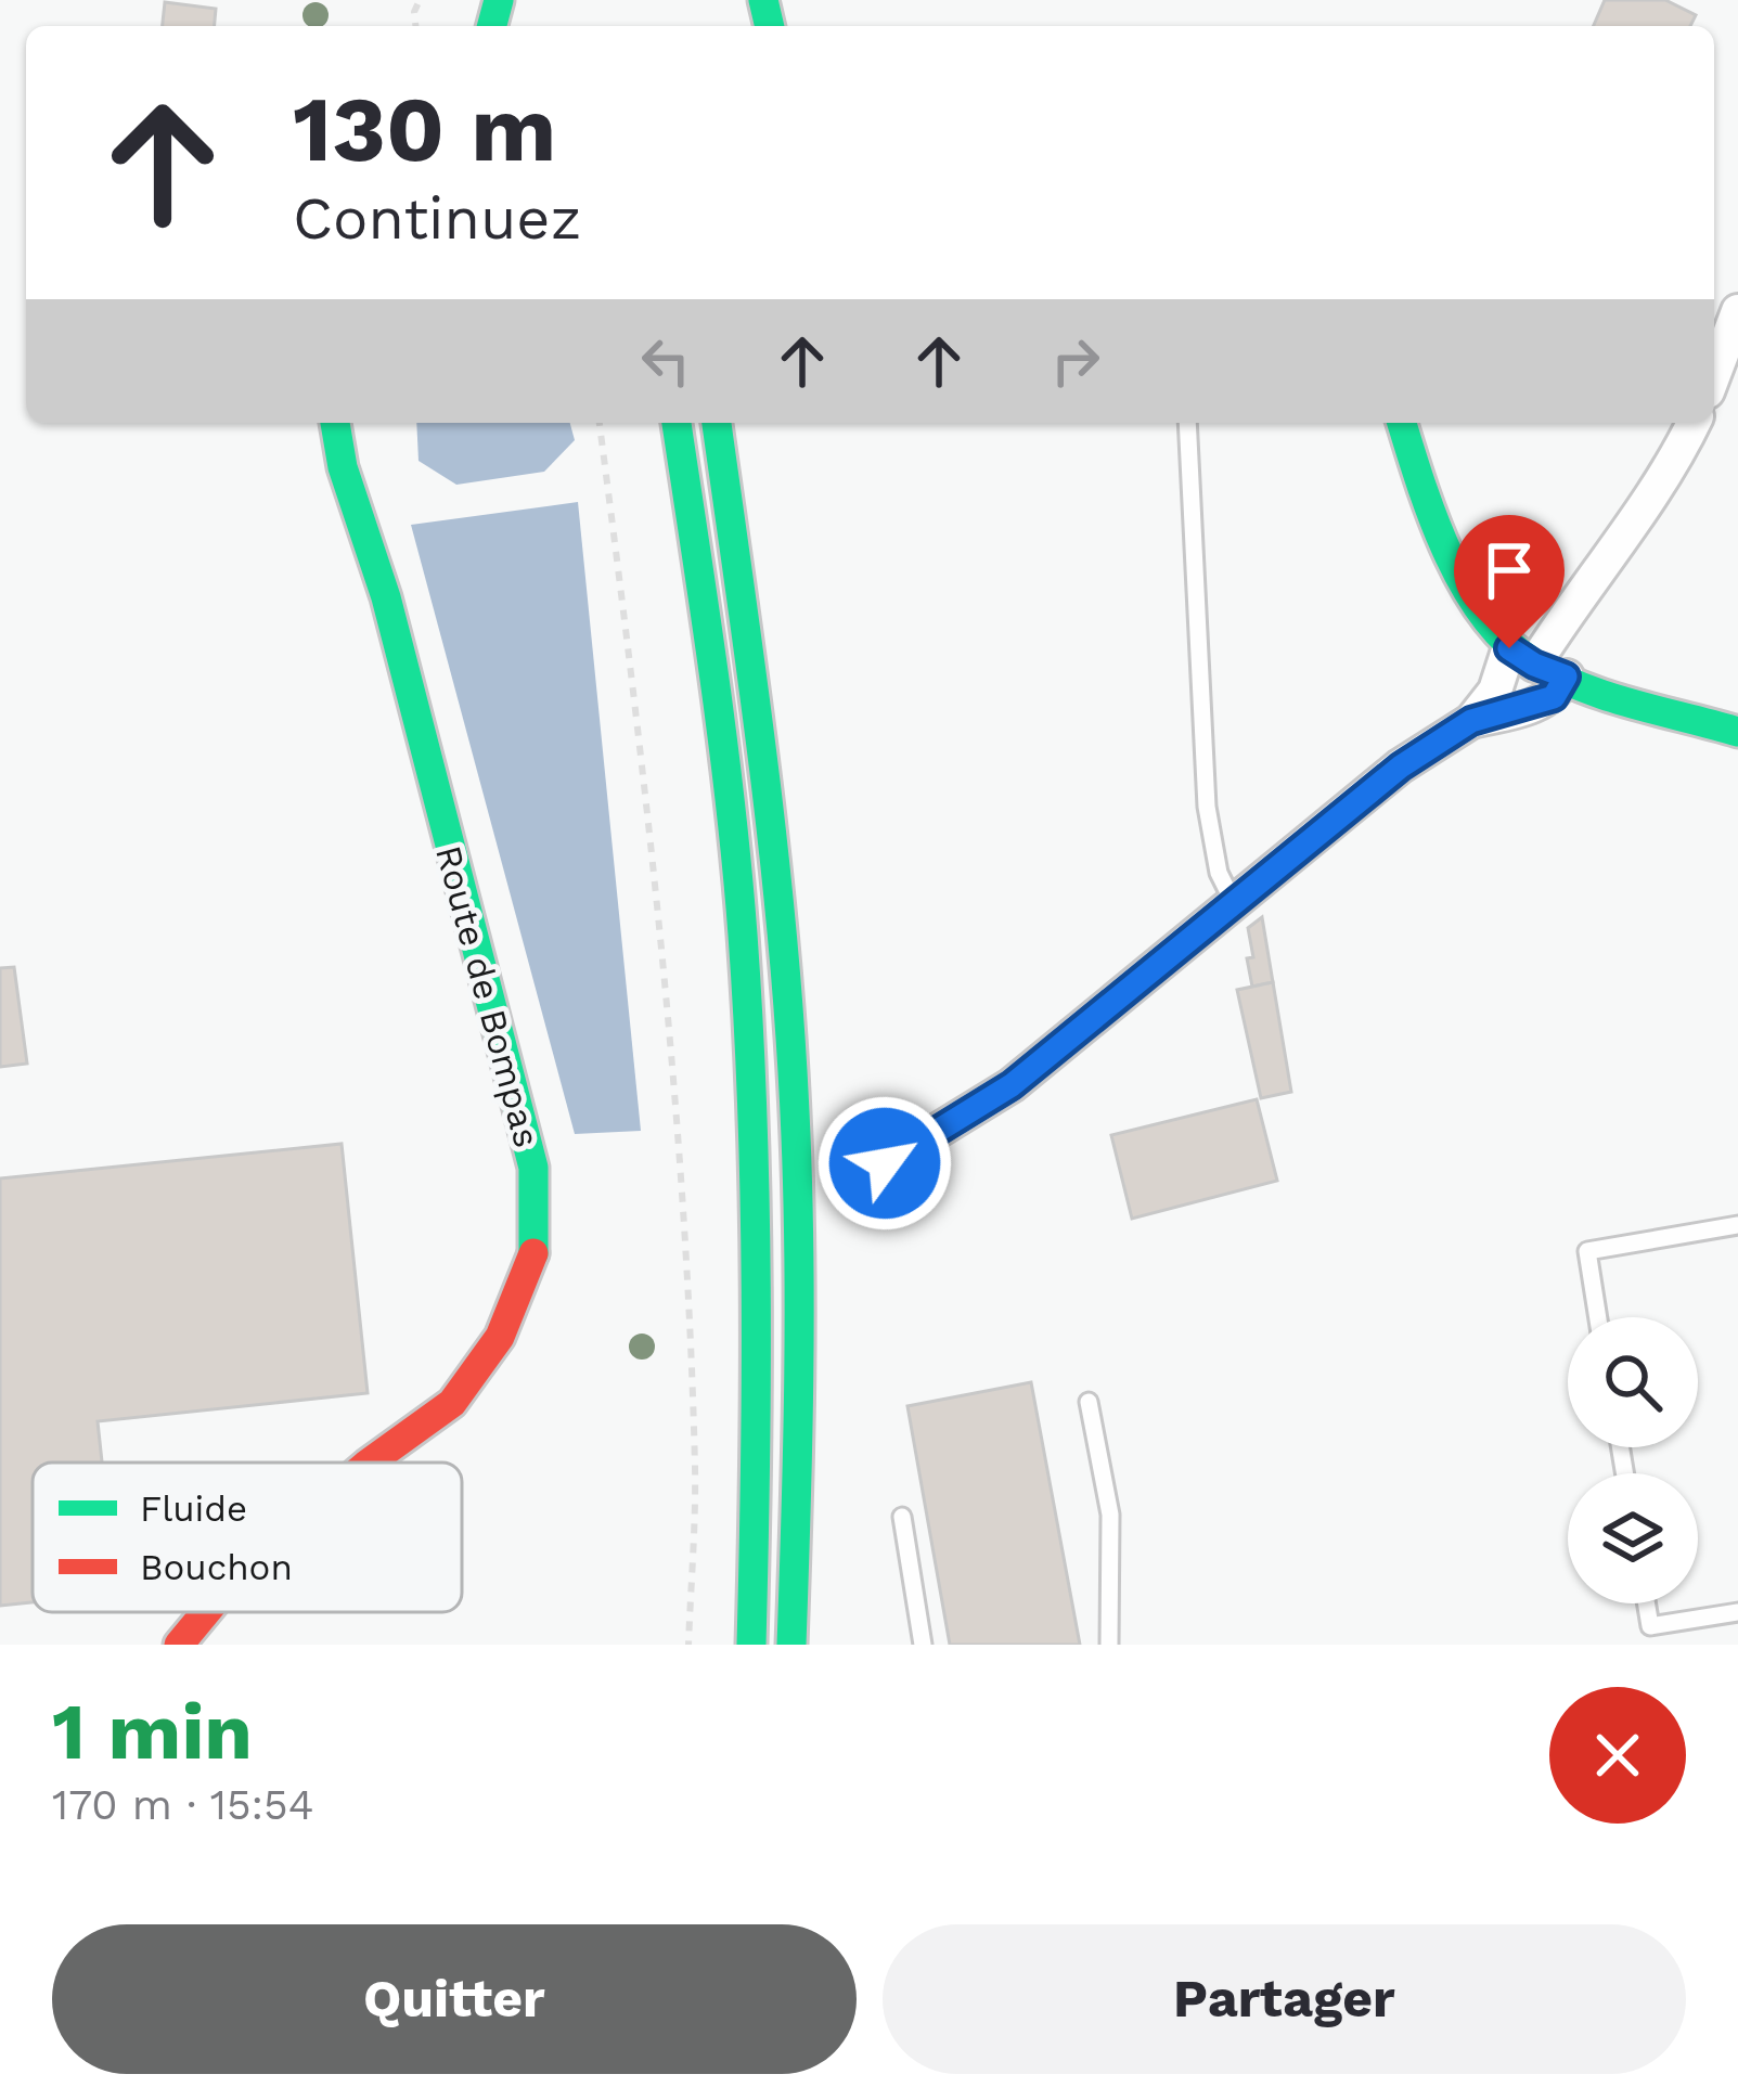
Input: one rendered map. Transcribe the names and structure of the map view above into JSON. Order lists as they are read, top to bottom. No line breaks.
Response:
{"streets":{"main road":["Route de Bompas"]},"legend":["Fluide","Bouchon"],"page":{"turn":["130 m","Continuez"],"heading":["1 min","170 m · 15:54"],"buttons":["Quitter","Partager"]}}
